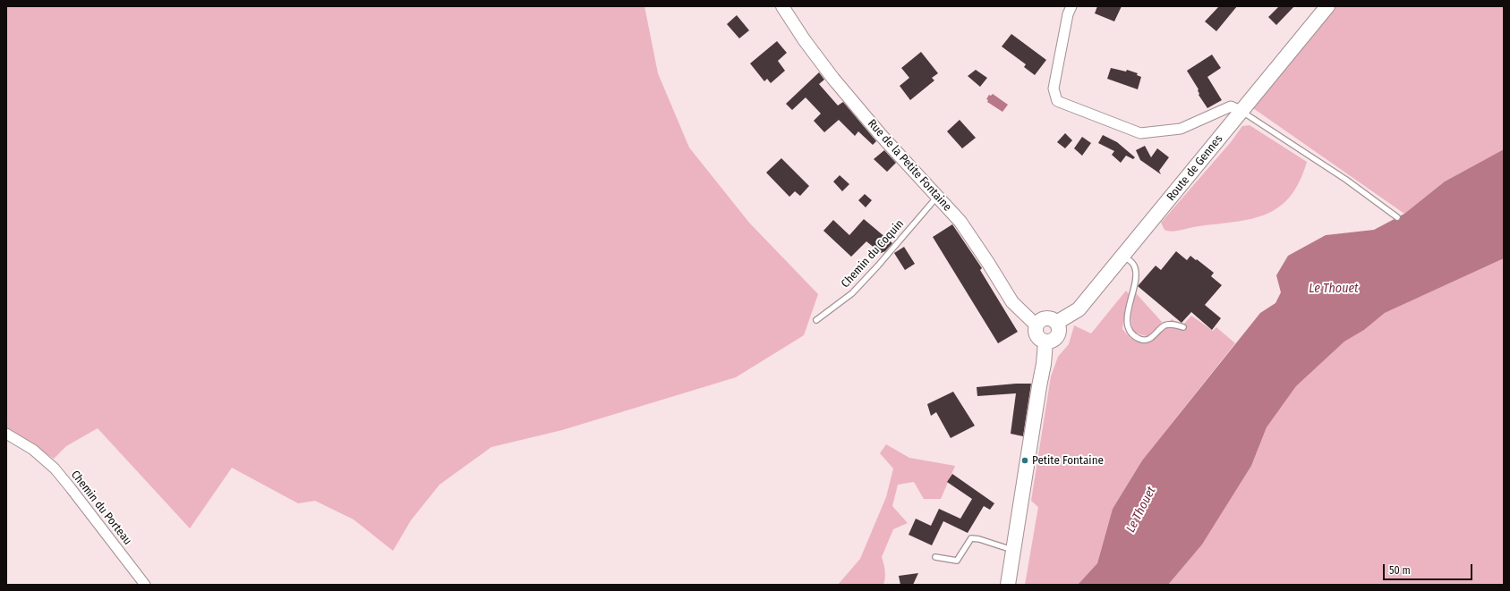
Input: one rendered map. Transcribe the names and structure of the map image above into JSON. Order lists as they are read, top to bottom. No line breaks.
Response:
{"streets":{"main road":["Route de Gennes"],"street":["Rue de la Petite Fontaine","Chemin du Porteau"],"lane":["Chemin du Coquin"]},"crossings":[["Rue de la Petite Fontaine","Route de Gennes"],["Rue de la Petite Fontaine","Chemin du Coquin"]],"water":["Le Thouet"],"places":["Petite Fontaine"],"scale_bar":"50 m"}
